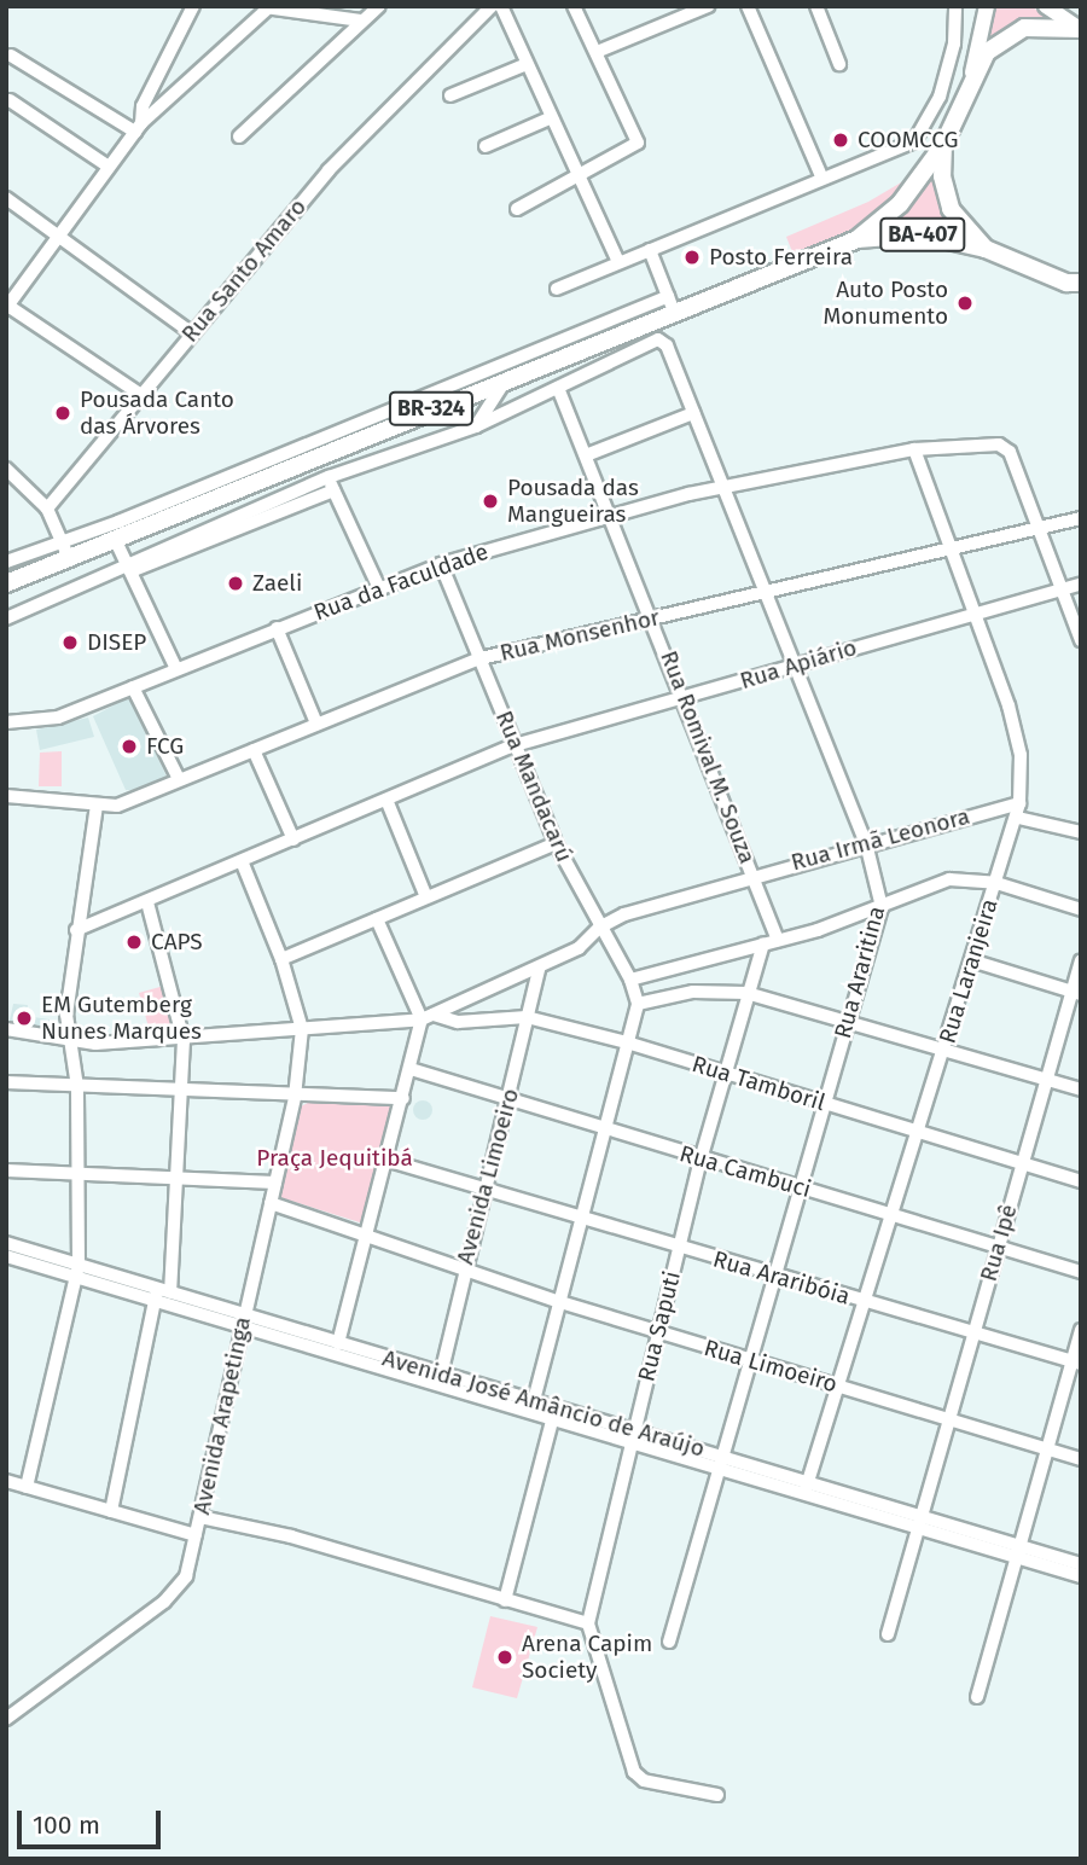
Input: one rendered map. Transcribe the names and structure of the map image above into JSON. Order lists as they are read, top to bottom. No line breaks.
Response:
{"streets":{"highway":["BA-407","BR-324"],"street":["Rua Santo Amaro","Rua da Faculdade","Rua Monsenhor","Rua Apiário","Rua Romival M. Souza","Rua Mandacarú","Rua Irmã Leonora","Rua Laranjeira","Rua Araritina","Rua Tamboril","Rua Cambuci","Avenida Limoeiro","Rua Ipê","Rua Araribóia","Rua Saputi","Rua Limoeiro","Avenida José Amâncio de Araújo","Avenida Arapetinga"]},"crossings":[["BA-407","BR-324"],["Rua da Faculdade","Rua Monsenhor"],["Rua da Faculdade","Rua Romival M. Souza"],["Rua da Faculdade","Rua Mandacarú"],["Rua da Faculdade","Rua Laranjeira"],["Rua da Faculdade","Rua Araritina"],["Rua Monsenhor","Rua Romival M. Souza"],["Rua Monsenhor","Rua Mandacarú"],["Rua Monsenhor","Rua Laranjeira"],["Rua Monsenhor","Rua Araritina"],["Rua Apiário","Rua Romival M. Souza"],["Rua Apiário","Rua Mandacarú"],["Rua Apiário","Rua Laranjeira"],["Rua Apiário","Rua Araritina"],["Rua Romival M. Souza","Rua Irmã Leonora"],["Rua Romival M. Souza","Rua Araritina"],["Rua Romival M. Souza","Rua Saputi"],["Rua Mandacarú","Rua Irmã Leonora"],["Rua Mandacarú","Rua Tamboril"],["Rua Irmã Leonora","Rua Laranjeira"],["Rua Irmã Leonora","Rua Araritina"],["Rua Irmã Leonora","Rua Tamboril"],["Rua Laranjeira","Rua Tamboril"],["Rua Laranjeira","Rua Cambuci"],["Rua Laranjeira","Rua Araribóia"],["Rua Laranjeira","Rua Limoeiro"],["Rua Laranjeira","Avenida José Amâncio de Araújo"],["Rua Araritina","Rua Tamboril"],["Rua Araritina","Rua Cambuci"],["Rua Araritina","Rua Araribóia"],["Rua Araritina","Rua Limoeiro"],["Rua Araritina","Avenida José Amâncio de Araújo"],["Rua Tamboril","Avenida Limoeiro"],["Rua Tamboril","Rua Ipê"],["Rua Tamboril","Rua Saputi"],["Rua Tamboril","Avenida Arapetinga"],["Rua Cambuci","Avenida Limoeiro"],["Rua Cambuci","Rua Ipê"],["Rua Cambuci","Rua Saputi"],["Avenida Limoeiro","Rua Araribóia"],["Avenida Limoeiro","Rua Limoeiro"],["Avenida Limoeiro","Avenida José Amâncio de Araújo"],["Rua Ipê","Rua Araribóia"],["Rua Ipê","Rua Limoeiro"],["Rua Araribóia","Rua Saputi"],["Rua Saputi","Rua Limoeiro"],["Rua Saputi","Avenida José Amâncio de Araújo"],["Rua Limoeiro","Avenida Arapetinga"],["Avenida José Amâncio de Araújo","Avenida Arapetinga"]],"parks":["Praça Jequitibá"],"places":["COOMCCG","Posto Ferreira","Auto Posto Monumento","Pousada Canto das Árvores","Pousada das Mangueiras","Zaeli","DISEP","FCG","CAPS","EM Gutemberg Nunes Marques","Arena Capim Society"],"scale_bar":"100 m"}
